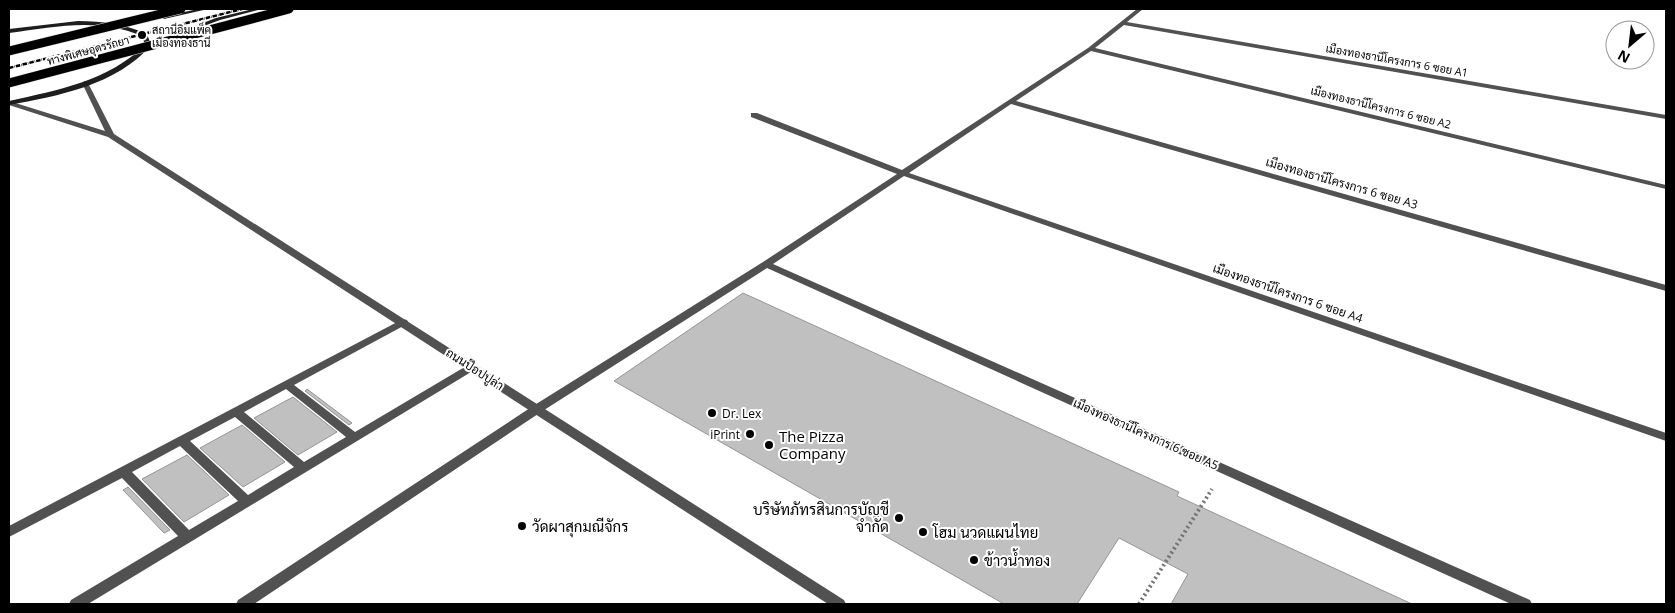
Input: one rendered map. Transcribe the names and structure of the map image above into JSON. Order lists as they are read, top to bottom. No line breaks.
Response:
{"streets":{"highway":["ทางพิเศษอุดรรัถยา"],"street":["เมืองทองธานีโครงการ 6 ซอย A1","เมืองทองธานีโครงการ 6 ซอย A2","เมืองทองธานีโครงการ 6 ซอย A3","เมืองทองธานีโครงการ 6 ซอย A4","ถนนป๊อปปูล่า","เมืองทองธานีโครงการ 6 ซอย A5"]},"places":["สถานีอิมแพ็ค เมืองทองธานี","Dr. Lex","iPrint","The Pizza Company","บริษัทภัทรสินการบัญชี จำกัด","วัดผาสุกมณีจักร","โฮม นวดแผนไทย","ข้าวน้ำทอง"],"north":"bottom left"}
